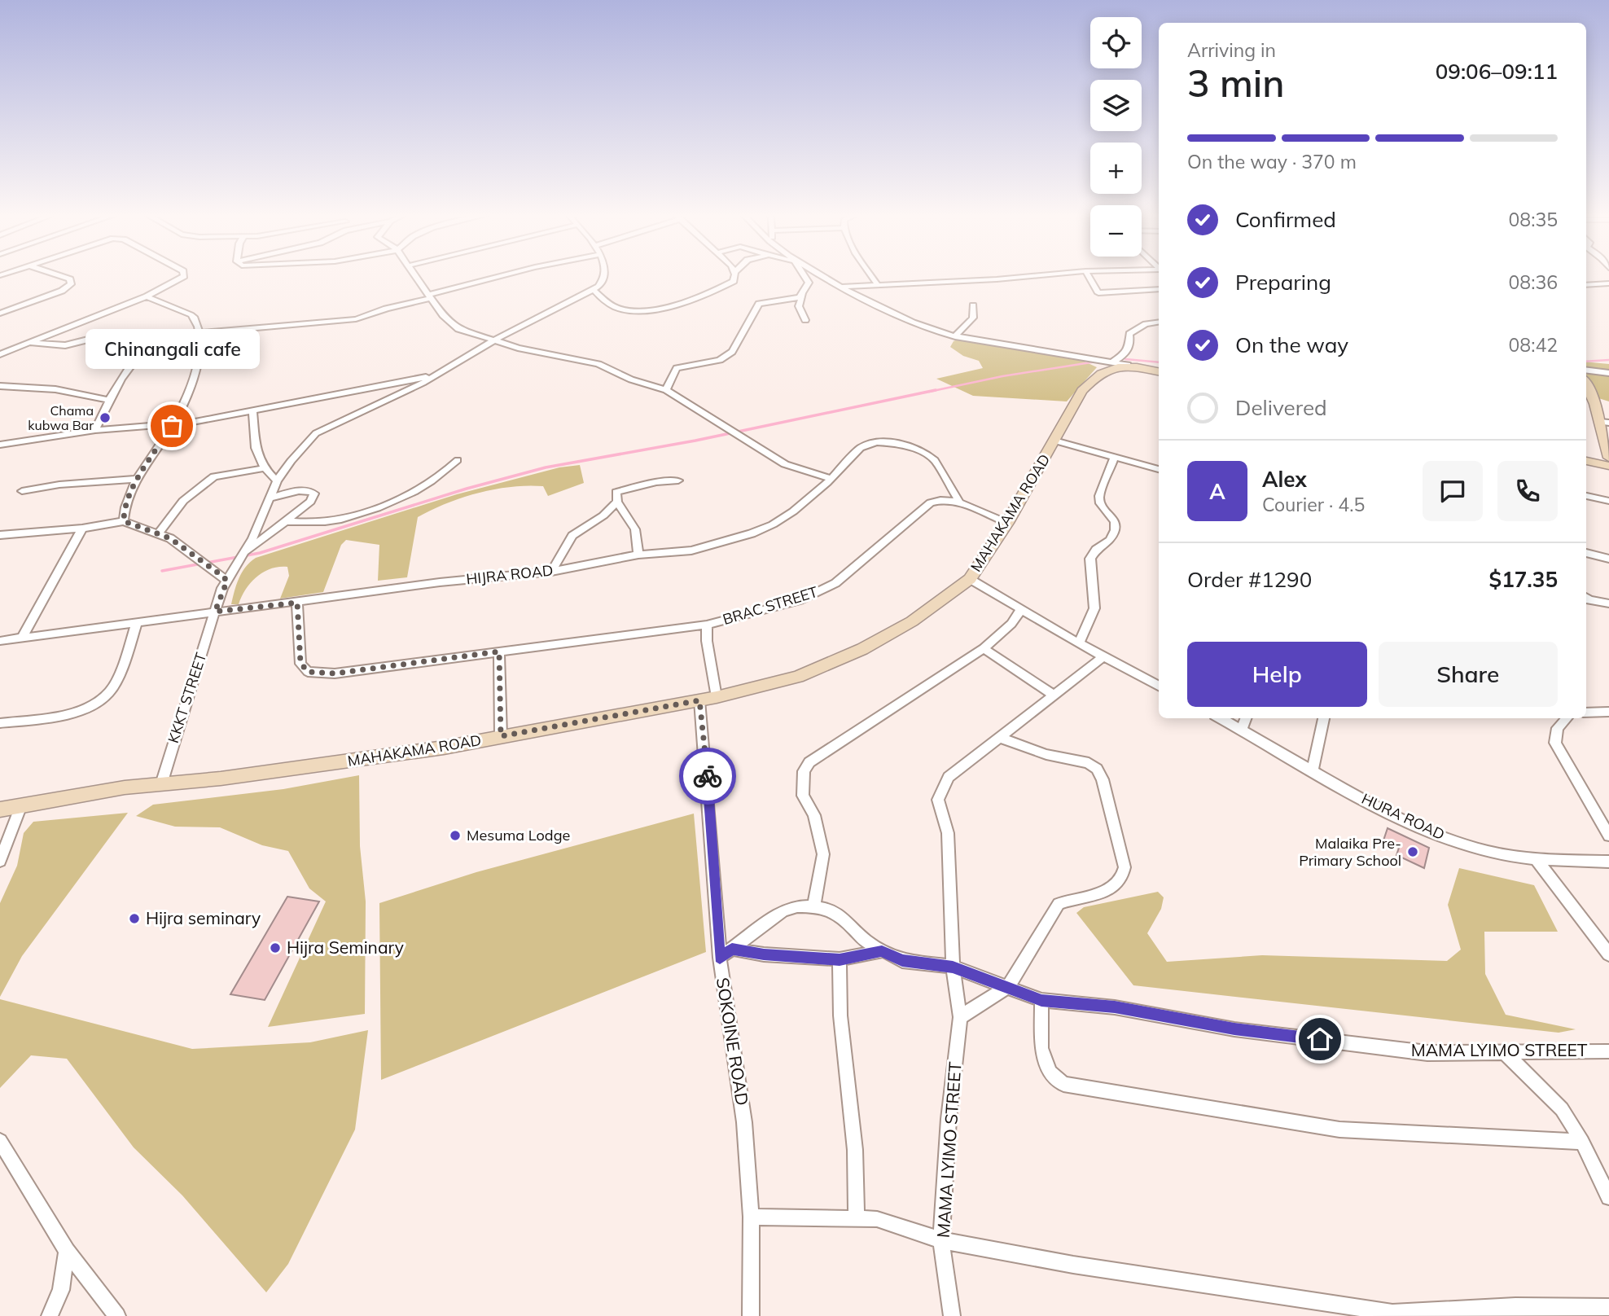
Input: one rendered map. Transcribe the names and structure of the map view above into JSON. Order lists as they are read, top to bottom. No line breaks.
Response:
{"streets":{"street":["MAHAKAMA ROAD","HIJRA ROAD","BRAC STREET","KKKT STREET","HURA ROAD","SOKOINE ROAD","MAMA LYIMO STREET"]},"crossings":[["MAHAKAMA ROAD","BRAC STREET"],["MAHAKAMA ROAD","KKKT STREET"],["MAHAKAMA ROAD","SOKOINE ROAD"],["HIJRA ROAD","BRAC STREET"],["HIJRA ROAD","KKKT STREET"]],"places":["Chama kubwa Bar","Chinangali cafe","Mesuma Lodge","Malaika Pre- Primary School","Hijra seminary","Hijra Seminary"],"page":{"map_buttons":["+","−"],"heading":["3 min","Arriving in","09:06–09:11"],"panel":["Alex","Courier · 4.5","Order #1290","$17.35"],"bar":"On the way · 370 m","list":[["Confirmed","08:35"],["Preparing","08:36"],["On the way","08:42"],"Delivered"],"bubble":"Chinangali cafe","round":"A","buttons":["Help","Share"]}}
